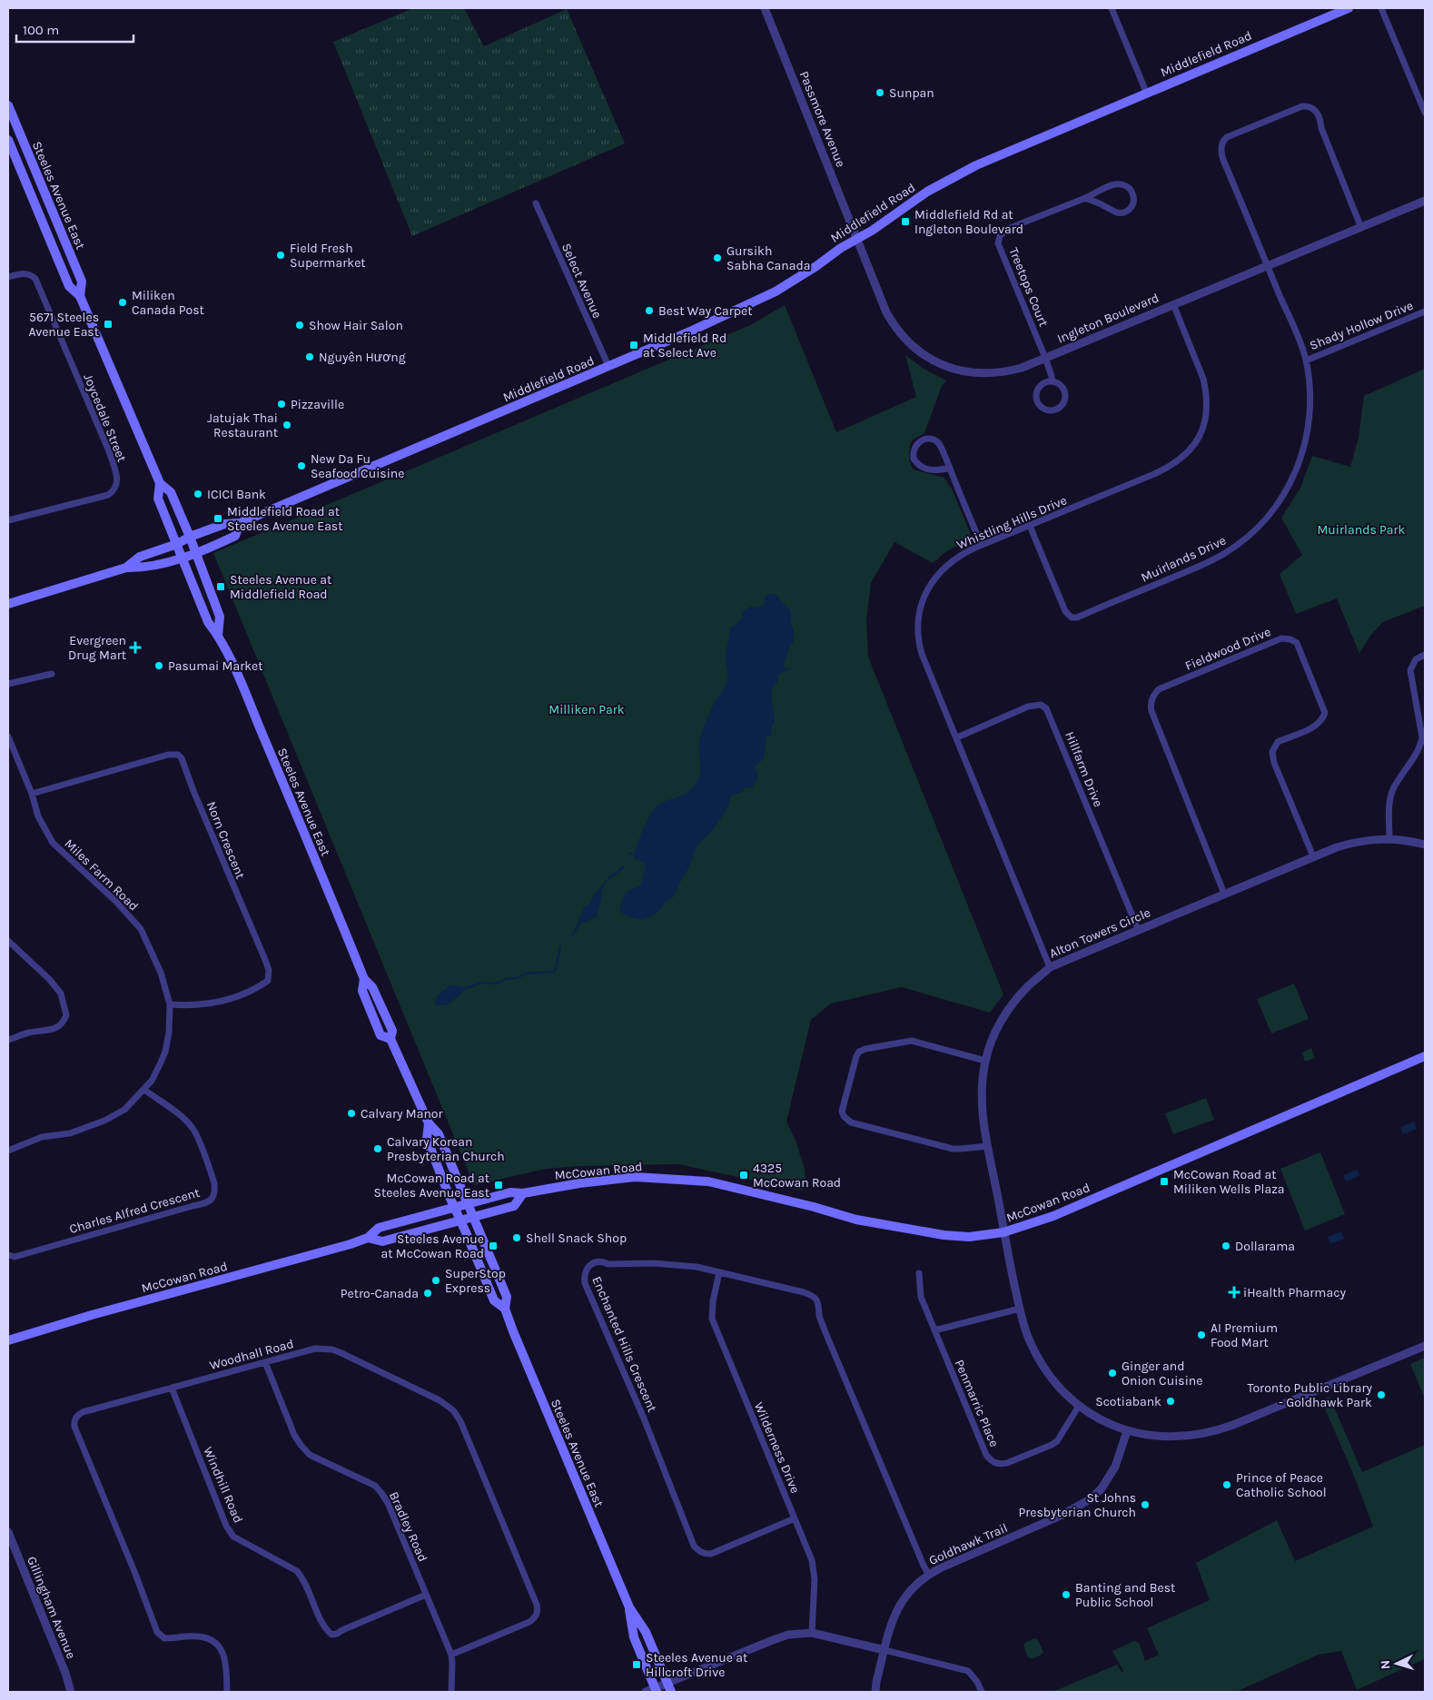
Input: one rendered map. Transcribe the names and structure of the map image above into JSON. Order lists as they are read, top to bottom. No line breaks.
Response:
{"streets":{"main road":["Middlefield Road","Steeles Avenue East","McCowan Road"],"street":["Passmore Avenue","Select Avenue","Treetops Court","Ingleton Boulevard","Shady Hollow Drive","Joycedale Street","Whistling Hills Drive","Muirlands Drive","Fieldwood Drive","Hillfarm Drive","Norn Crescent","Miles Farm Road","Alton Towers Circle","Charles Alfred Crescent","Enchanted Hills Crescent","Woodhall Road","Penmarric Place","Wilderness Drive","Windhill Road","Bradley Road","Goldhawk Trail","Gillingham Avenue"]},"crossings":[["Middlefield Road","Passmore Avenue"],["Middlefield Road","Steeles Avenue East"],["Middlefield Road","Select Avenue"],["Middlefield Road","Ingleton Boulevard"],["Passmore Avenue","Ingleton Boulevard"],["Steeles Avenue East","McCowan Road"],["Treetops Court","Ingleton Boulevard"],["Ingleton Boulevard","Whistling Hills Drive"],["Ingleton Boulevard","Muirlands Drive"],["Shady Hollow Drive","Muirlands Drive"],["Whistling Hills Drive","Muirlands Drive"],["Whistling Hills Drive","Hillfarm Drive"],["Whistling Hills Drive","Alton Towers Circle"],["Fieldwood Drive","Alton Towers Circle"],["Hillfarm Drive","Alton Towers Circle"],["Norn Crescent","Miles Farm Road"],["Miles Farm Road","Charles Alfred Crescent"],["Alton Towers Circle","McCowan Road"],["Alton Towers Circle","Penmarric Place"],["Alton Towers Circle","Goldhawk Trail"],["Enchanted Hills Crescent","Wilderness Drive"],["Enchanted Hills Crescent","Goldhawk Trail"],["Woodhall Road","Windhill Road"],["Woodhall Road","Bradley Road"],["Windhill Road","Bradley Road"]],"parks":["Muirlands Park","Milliken Park"],"places":{"other":["Sunpan","Field Fresh Supermarket","Gursikh Sabha Canada","Miliken Canada Post","Best Way Carpet","Show Hair Salon","Nguyên Hương","Pizzaville","Jatujak Thai Restaurant","New Da Fu Seafood Cuisine","ICICI Bank","Pasumai Market","Calvary Manor","Calvary Korean Presbyterian Church","Shell Snack Shop","Dollarama","SuperStop Express","Petro-Canada","AI Premium Food Mart","Ginger and Onion Cuisine","Toronto Public Library - Goldhawk Park","Scotiabank","Prince of Peace Catholic School","St Johns Presbyterian Church","Banting and Best Public School"],"transit":["Middlefield Rd at Ingleton Boulevard","5671 Steeles Avenue East","Middlefield Rd at Select Ave","Middlefield Road at Steeles Avenue East","Steeles Avenue at Middlefield Road","4325 McCowan Road","McCowan Road at Miliken Wells Plaza","McCowan Road at Steeles Avenue East","Steeles Avenue at McCowan Road","Steeles Avenue at Hillcroft Drive"],"health":["Evergreen Drug Mart","iHealth Pharmacy"]},"scale_bar":"100 m","north":"left"}
